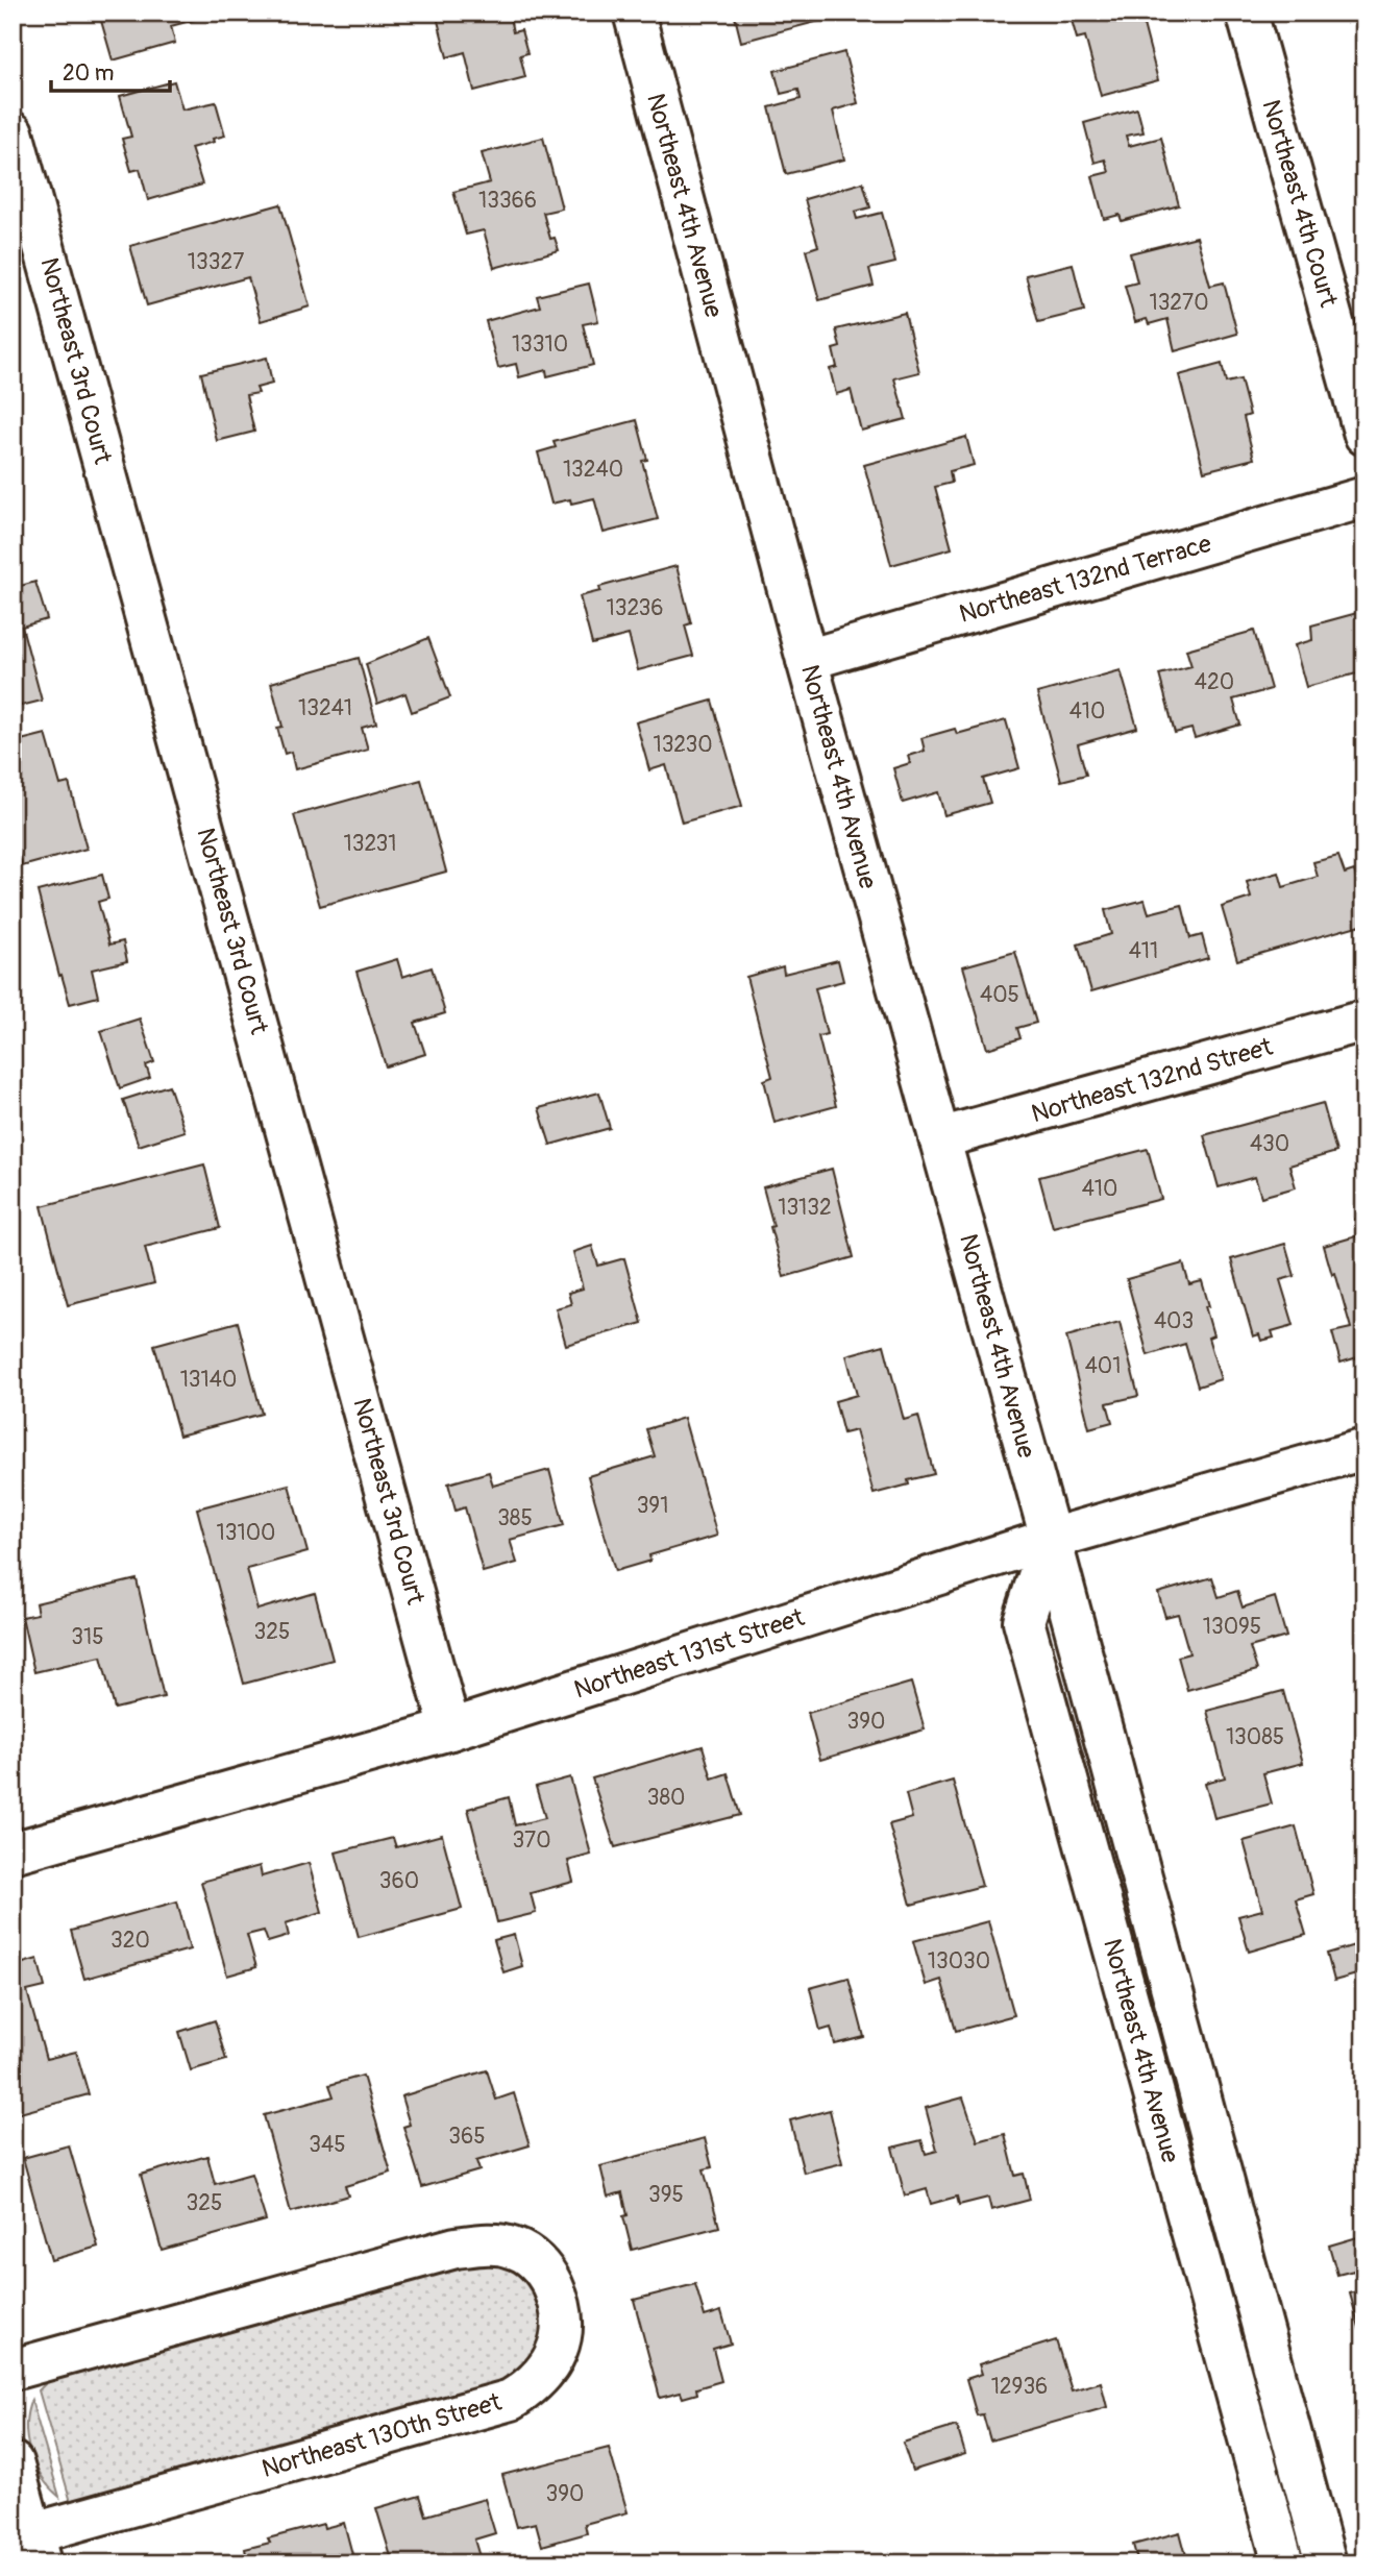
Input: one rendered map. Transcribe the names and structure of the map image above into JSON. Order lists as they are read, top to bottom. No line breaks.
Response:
{"streets":{"street":["Northeast 4th Court","Northeast 4th Avenue","Northeast 3rd Court","Northeast 132nd Terrace","Northeast 132nd Street","Northeast 131st Street","Northeast 130th Street"]},"crossings":[["Northeast 4th Avenue","Northeast 132nd Terrace"],["Northeast 4th Avenue","Northeast 132nd Street"],["Northeast 4th Avenue","Northeast 131st Street"],["Northeast 3rd Court","Northeast 131st Street"]],"house_numbers":["13366","13327","13270","13310","13240","13236","420","13241","410","13230","13231","411","405","430","410","13132","403","401","13140","391","385","13100","13095","325","315","390","13085","380","370","360","320","13030","365","345","395","325","12936","390"],"scale_bar":"20 m"}
